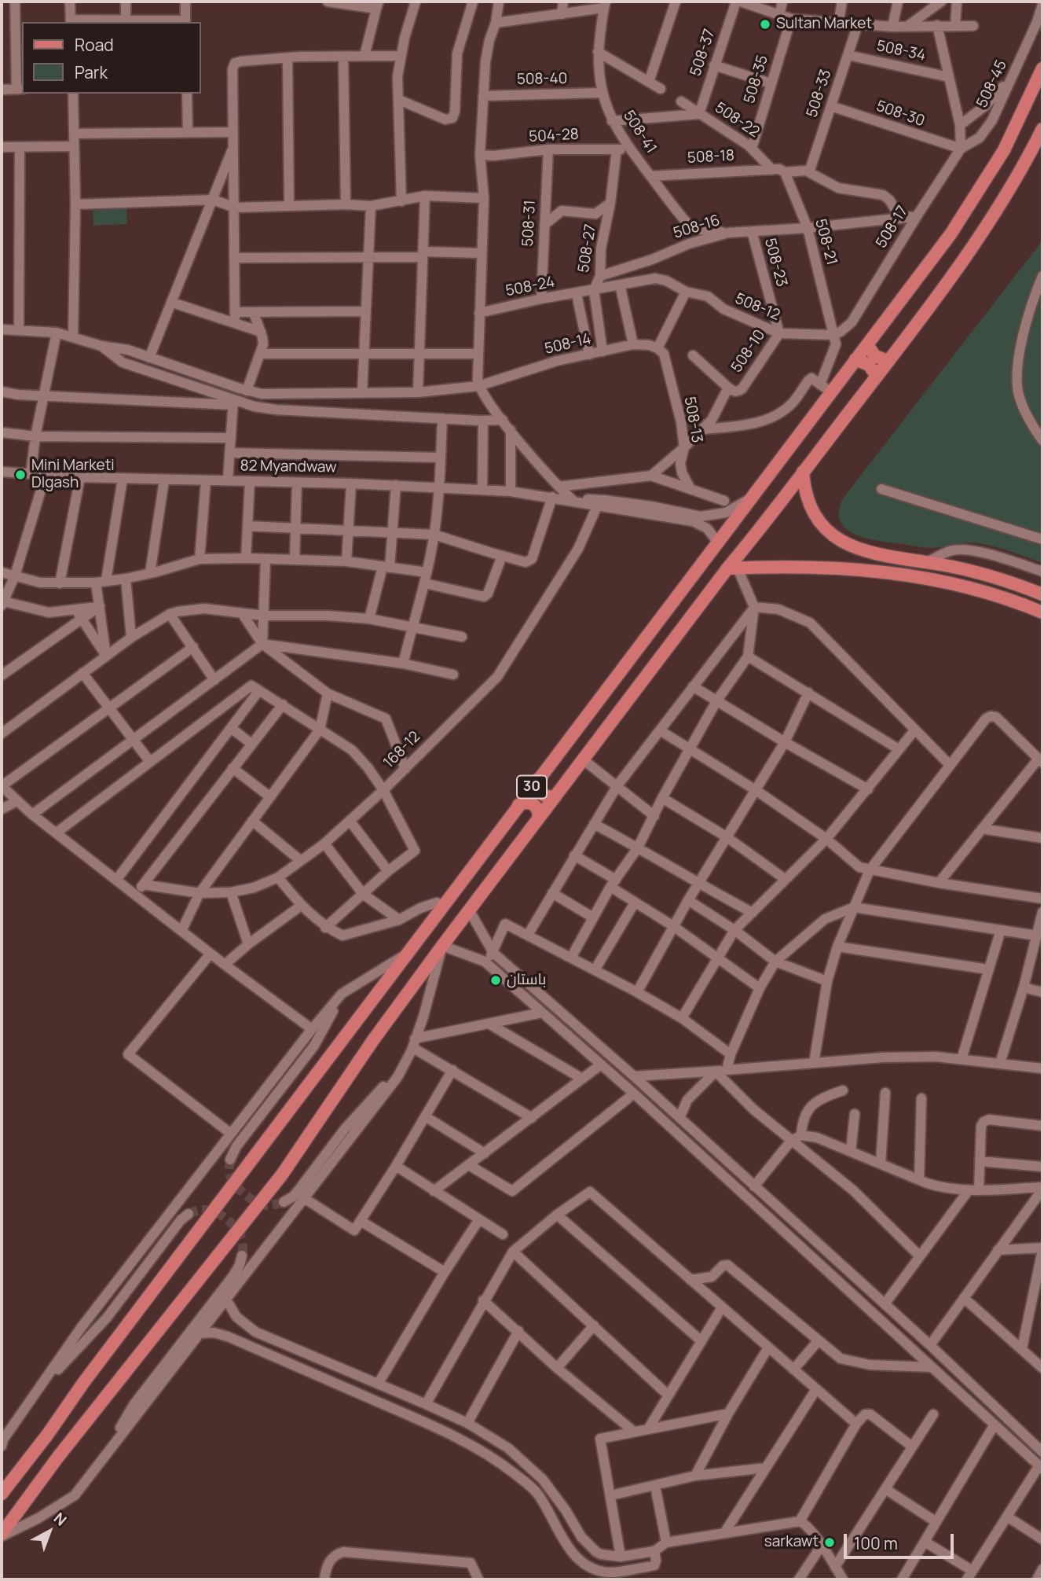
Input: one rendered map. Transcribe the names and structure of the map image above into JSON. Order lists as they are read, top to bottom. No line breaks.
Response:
{"streets":{"main road":["30"],"street":["508-34","508-37","508-40","508-35","508-45","508-33","508-30","508-22","508-41","504-28","508-18","508-31","508-16","508-17","508-21","508-27","508-23","508-24","508-12","508-14","508-10","508-13","82 Myandwaw","168-12"]},"crossings":[["508-34","508-33"],["508-37","508-22"],["508-40","508-41"],["508-35","508-22"],["508-45","508-30"],["508-45","508-17"],["508-33","508-30"],["508-30","508-17"],["508-22","508-18"],["508-41","504-28"],["508-41","508-18"],["508-41","508-16"],["504-28","508-31"],["504-28","508-27"],["508-31","508-24"],["508-16","508-17"],["508-16","508-21"],["508-16","508-27"],["508-16","508-23"],["508-17","508-21"],["508-17","508-12"],["508-21","508-12"],["508-27","508-24"],["508-27","508-14"],["508-23","508-12"],["508-23","508-10"],["508-24","508-12"],["508-12","508-10"],["508-14","508-13"]],"places":["Sultan Market","Mini Marketi Dlgash","باستان","sarkawt"],"legend":["Road","Park"],"scale_bar":"100 m","north":"top right"}
